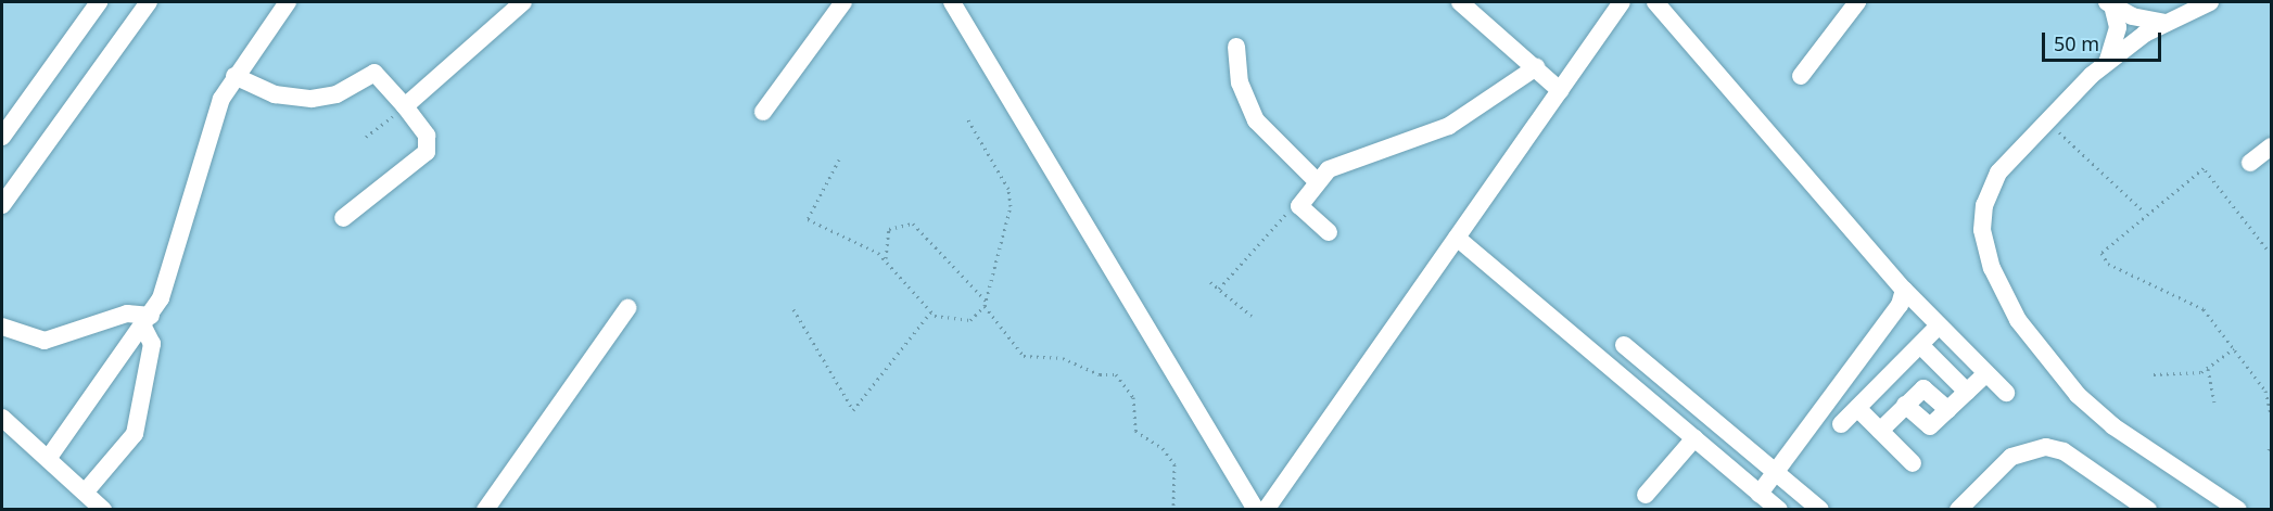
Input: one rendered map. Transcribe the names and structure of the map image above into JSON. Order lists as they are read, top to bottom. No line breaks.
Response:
{"scale_bar":"50 m"}
